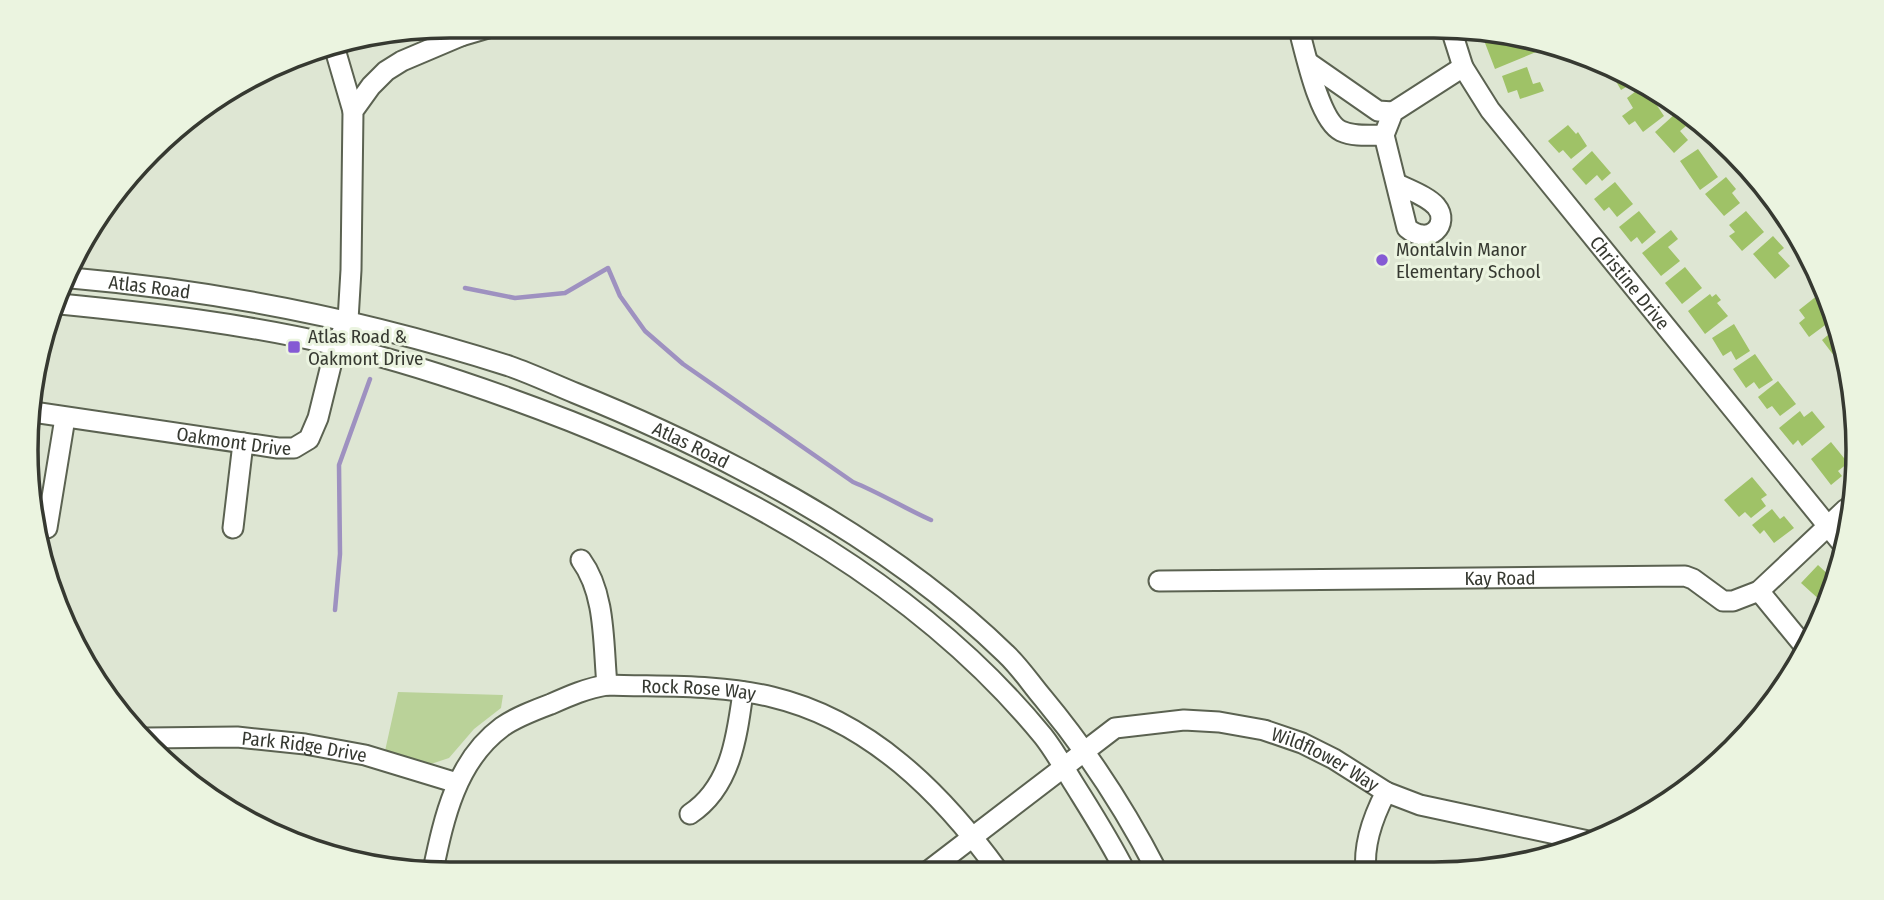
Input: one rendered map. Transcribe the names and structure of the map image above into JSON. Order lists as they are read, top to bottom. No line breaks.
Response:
{"streets":{"street":["Christine Drive","Atlas Road","Oakmont Drive","Kay Road","Rock Rose Way","Park Ridge Drive","Wildflower Way"]},"crossings":[["Atlas Road","Oakmont Drive"],["Atlas Road","Wildflower Way"],["Rock Rose Way","Park Ridge Drive"],["Rock Rose Way","Wildflower Way"]],"places":{"other":["Montalvin Manor Elementary School"],"transit":["Atlas Road & Oakmont Drive"]}}
